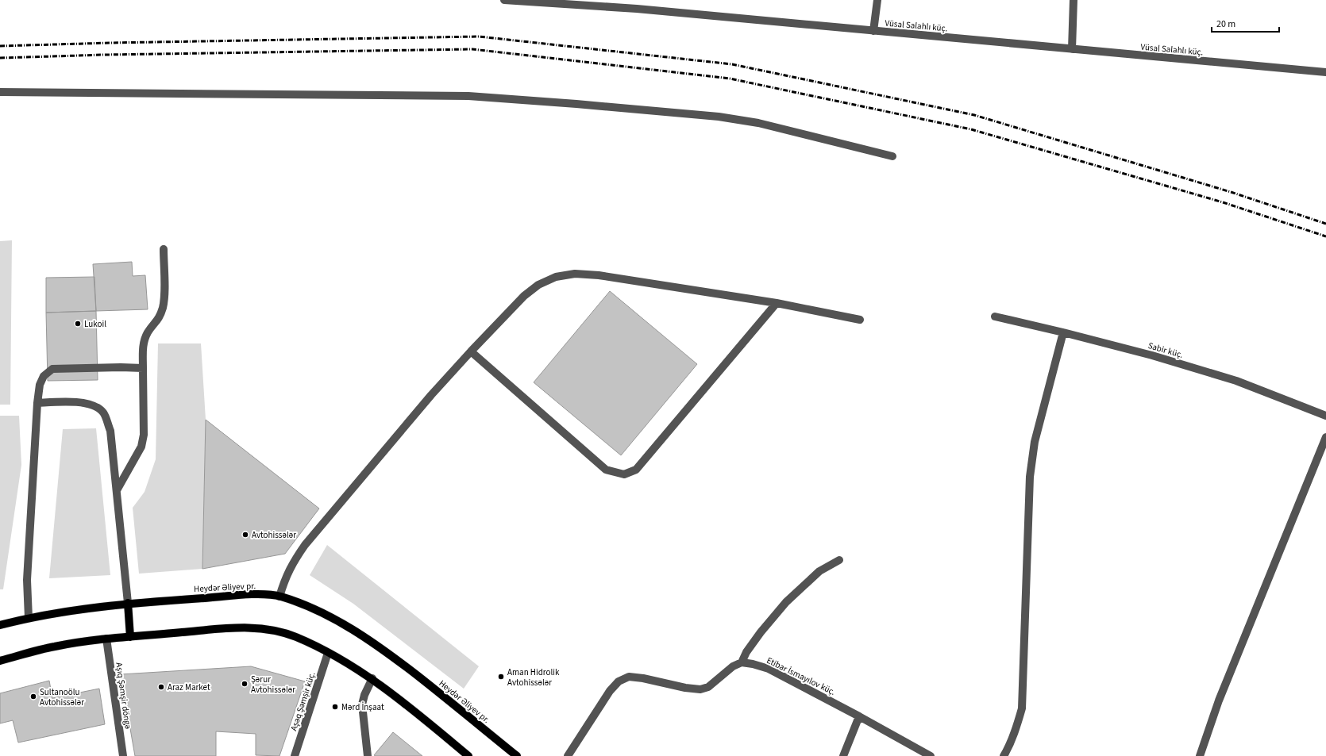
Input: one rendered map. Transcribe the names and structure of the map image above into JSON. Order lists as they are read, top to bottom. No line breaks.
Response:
{"streets":{"main road":["Heydər Əliyev pr."],"street":["Vüsal Salahlı küç.","Sabir küç.","Etibar İsmayılov küç.","Aşıq Şəmşir döngə","Aşəq Şəmşir küç."]},"places":["Lukoil","Avtohissələr","Aman Hidrolik Avtohissələr","Şərur Avtohissələr","Araz Market","Sultanoölu Avtohissələr","Mərd İnşaat"],"scale_bar":"20 m"}
